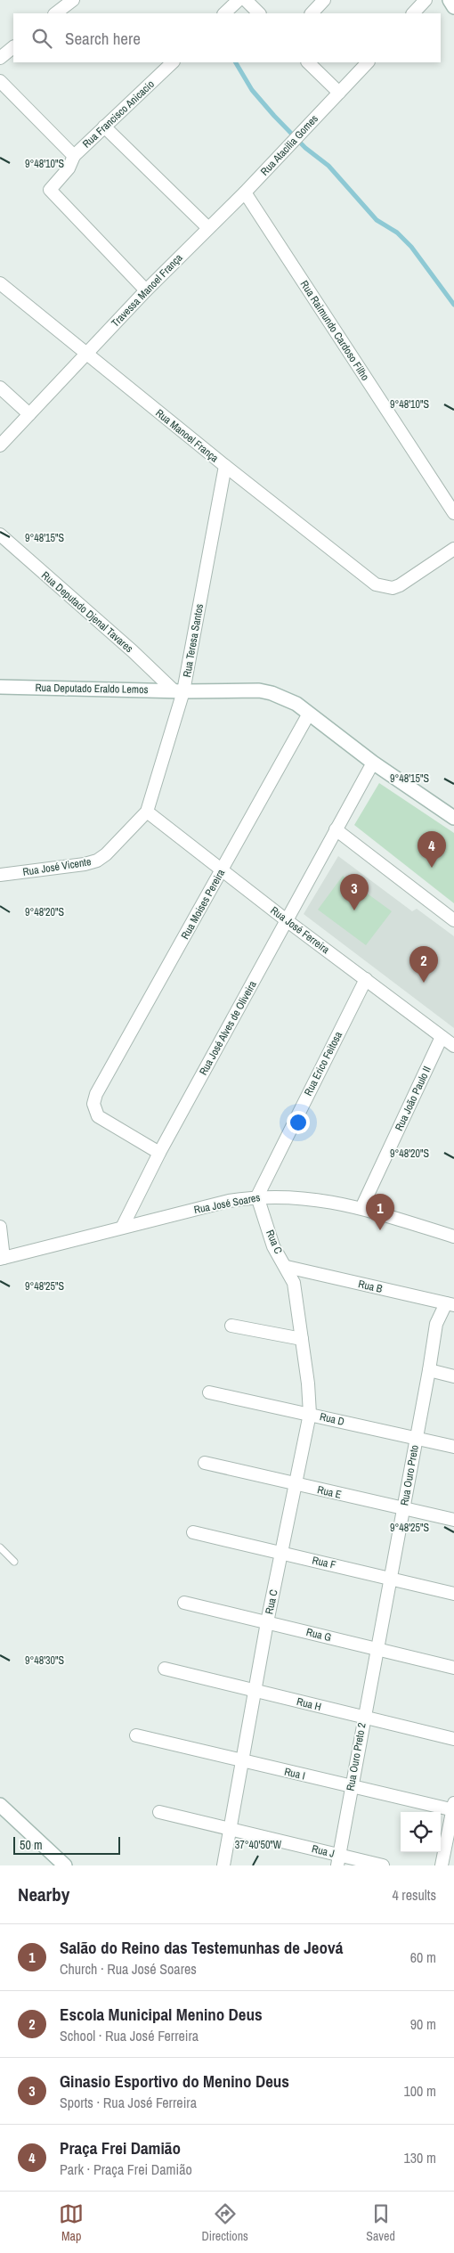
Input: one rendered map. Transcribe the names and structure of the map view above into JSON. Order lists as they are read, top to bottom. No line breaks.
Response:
{"streets":{"street":["Rua Francisco Anicacio","Rua Atacilia Gomes","Travessa Manoel França","Rua Raimundo Cardoso Filho","Rua Manoel França","Rua Deputado Djenal Tavares","Rua Teresa Santos","Rua Deputado Eraldo Lemos","Rua José Vicente","Rua Moises Pereira","Rua José Ferreira","Rua José Alves de Oliveira","Rua Erico Feitosa","Rua João Paulo II","Rua José Soares","Rua C","Rua B","Rua D","Rua Ouro Preto","Rua E","Rua F","Rua G","Rua H","Rua Ouro Preto 2","Rua I","Rua J"]},"crossings":[["Rua Francisco Anicacio","Travessa Manoel França"],["Rua Atacilia Gomes","Travessa Manoel França"],["Rua Atacilia Gomes","Rua Raimundo Cardoso Filho"],["Travessa Manoel França","Rua Manoel França"],["Rua Manoel França","Rua Teresa Santos"],["Rua Deputado Djenal Tavares","Rua Teresa Santos"],["Rua Deputado Djenal Tavares","Rua Deputado Eraldo Lemos"],["Rua Teresa Santos","Rua Deputado Eraldo Lemos"],["Rua Teresa Santos","Rua José Vicente"],["Rua Teresa Santos","Rua José Ferreira"],["Rua Deputado Eraldo Lemos","Rua Moises Pereira"],["Rua Deputado Eraldo Lemos","Rua José Alves de Oliveira"],["Rua José Vicente","Rua José Ferreira"],["Rua Moises Pereira","Rua José Ferreira"],["Rua Moises Pereira","Rua José Alves de Oliveira"],["Rua José Ferreira","Rua José Alves de Oliveira"],["Rua José Ferreira","Rua Erico Feitosa"],["Rua José Ferreira","Rua João Paulo II"],["Rua José Alves de Oliveira","Rua José Soares"],["Rua Erico Feitosa","Rua José Soares"],["Rua Erico Feitosa","Rua C"],["Rua João Paulo II","Rua José Soares"],["Rua José Soares","Rua C"],["Rua C","Rua B"],["Rua C","Rua D"],["Rua C","Rua E"],["Rua C","Rua F"],["Rua C","Rua G"],["Rua C","Rua H"],["Rua C","Rua I"],["Rua C","Rua J"],["Rua B","Rua Ouro Preto"],["Rua D","Rua Ouro Preto"],["Rua Ouro Preto","Rua E"],["Rua Ouro Preto","Rua F"],["Rua Ouro Preto","Rua G"],["Rua Ouro Preto","Rua Ouro Preto 2"],["Rua G","Rua Ouro Preto 2"],["Rua H","Rua Ouro Preto 2"],["Rua Ouro Preto 2","Rua I"],["Rua Ouro Preto 2","Rua J"]],"scale_bar":"50 m","page":{"search":"Search here","pins":["4","3","2","1"],"scale":"50 m","heading":["Nearby","4 results"],"list":[{"mark":"1","name":"Salão do Reino das Testemunhas de Jeová","note":"Church · Rua José Soares","value":"60 m"},{"mark":"2","name":"Escola Municipal Menino Deus","note":"School · Rua José Ferreira","value":"90 m"},{"mark":"3","name":"Ginasio Esportivo do Menino Deus","note":"Sports · Rua José Ferreira","value":"100 m"},{"mark":"4","name":"Praça Frei Damião","note":"Park · Praça Frei Damião","value":"130 m"}],"nav":["Map","Directions","Saved"]},"coordinates":["9°48'10\"S","9°48'15\"S","9°48'20\"S","9°48'25\"S","9°48'30\"S","37°40'50\"W"]}
